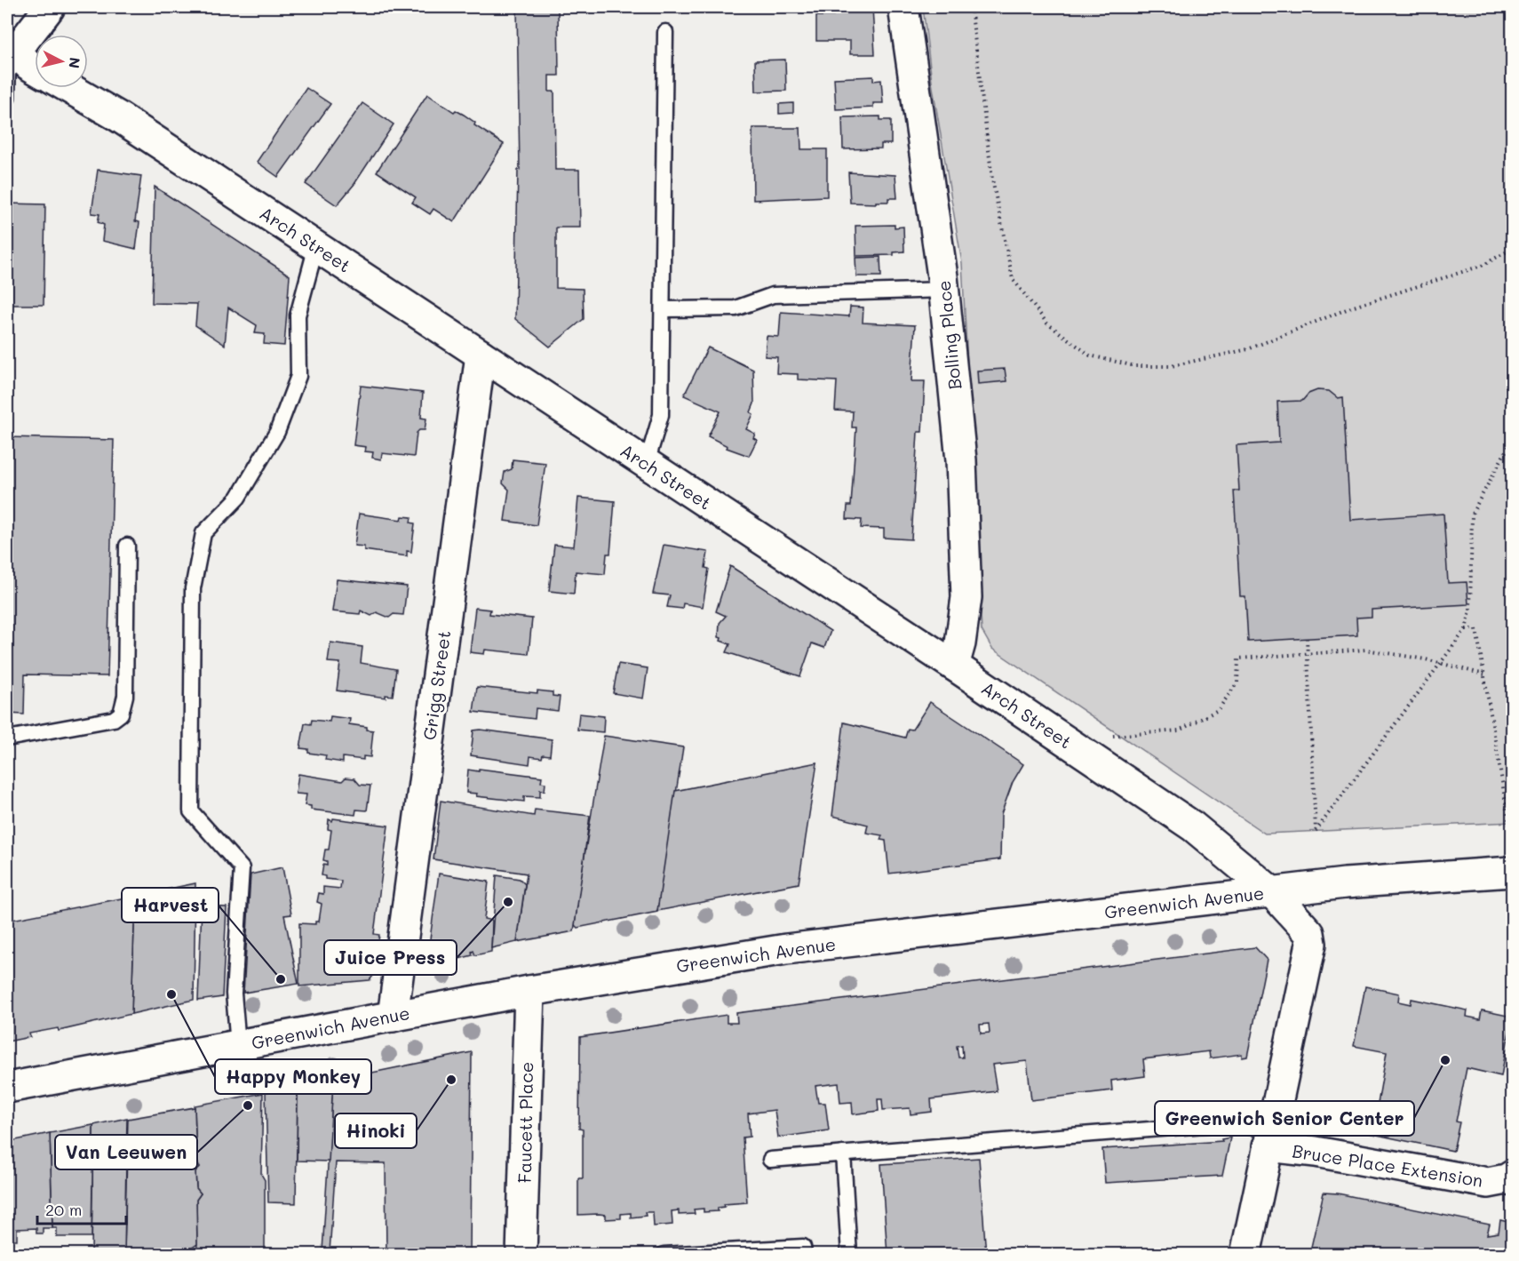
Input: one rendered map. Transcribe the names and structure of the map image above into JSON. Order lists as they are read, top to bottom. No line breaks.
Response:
{"streets":{"street":["Arch Street","Bolling Place","Grigg Street","Greenwich Avenue","Faucett Place","Bruce Place Extension"]},"crossings":[["Arch Street","Bolling Place"],["Arch Street","Grigg Street"],["Arch Street","Greenwich Avenue"],["Arch Street","Bruce Place Extension"],["Grigg Street","Greenwich Avenue"],["Greenwich Avenue","Faucett Place"]],"places":["Juice Press","Harvest","Happy Monkey","Greenwich Senior Center","Hinoki","Van Leeuwen"],"scale_bar":"20 m","north":"right"}
